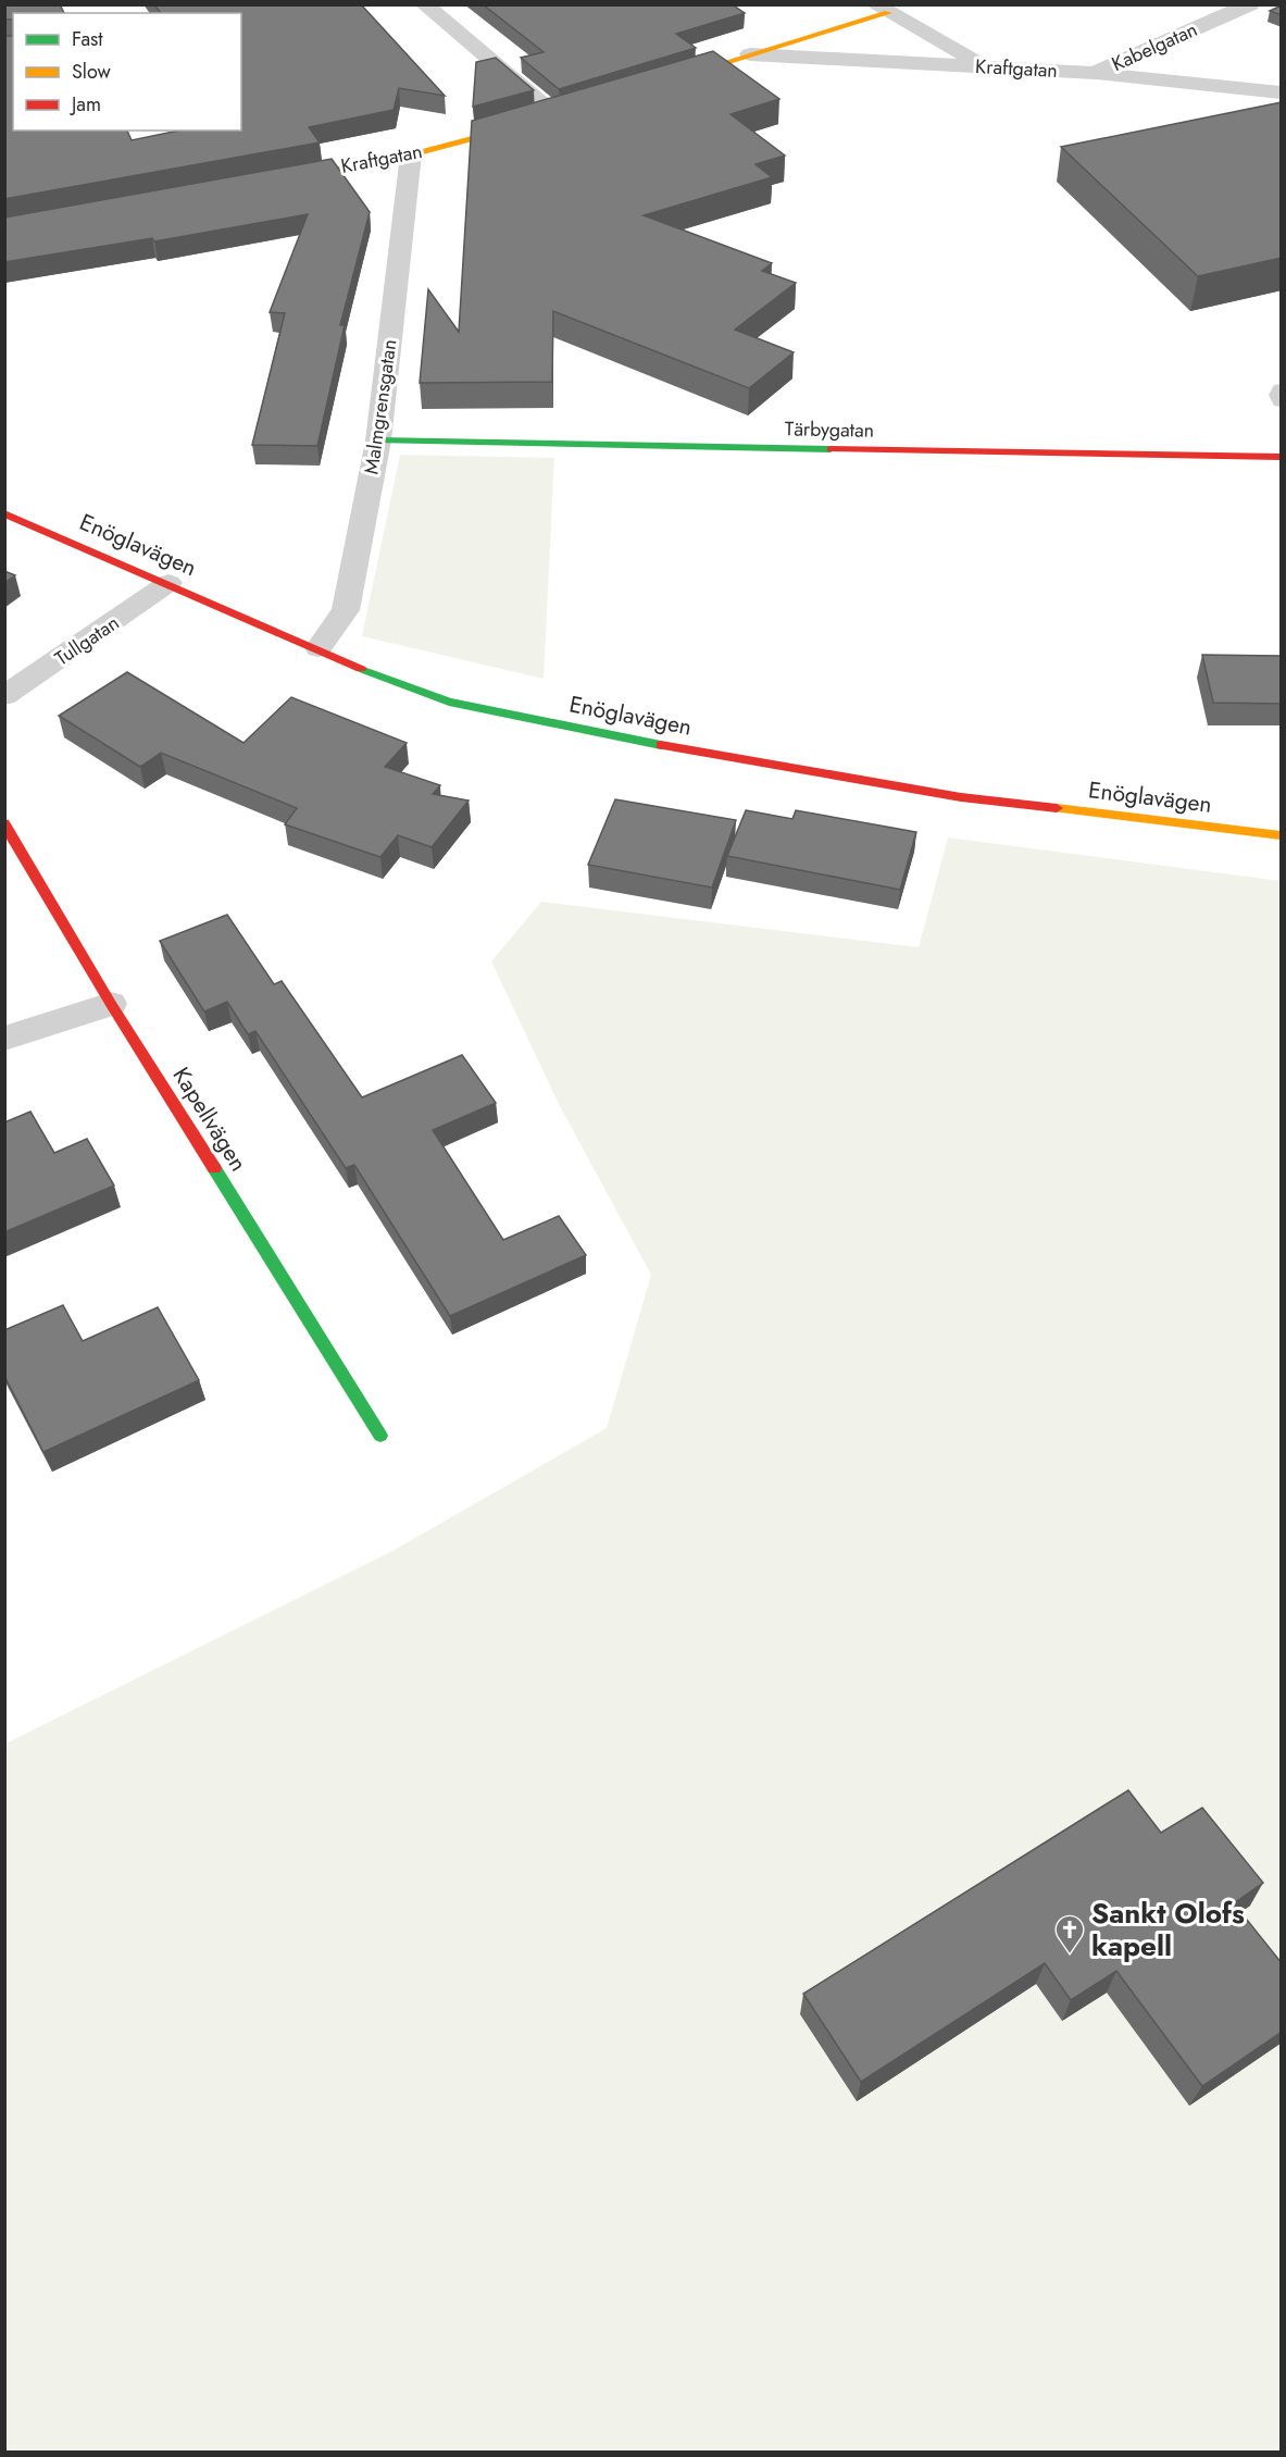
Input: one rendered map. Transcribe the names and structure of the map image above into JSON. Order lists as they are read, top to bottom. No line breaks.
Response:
{"streets":{"street":["Kabelgatan","Kraftgatan","Malmgrensgatan","Tärbygatan","Enöglavägen","Tullgatan","Kapellvägen"]},"crossings":[["Kabelgatan","Kraftgatan"],["Kraftgatan","Malmgrensgatan"],["Malmgrensgatan","Tärbygatan"],["Malmgrensgatan","Enöglavägen"],["Enöglavägen","Tullgatan"]],"places":{"church":["Sankt Olofs kapell"]},"legend":["Fast","Slow","Jam"]}
